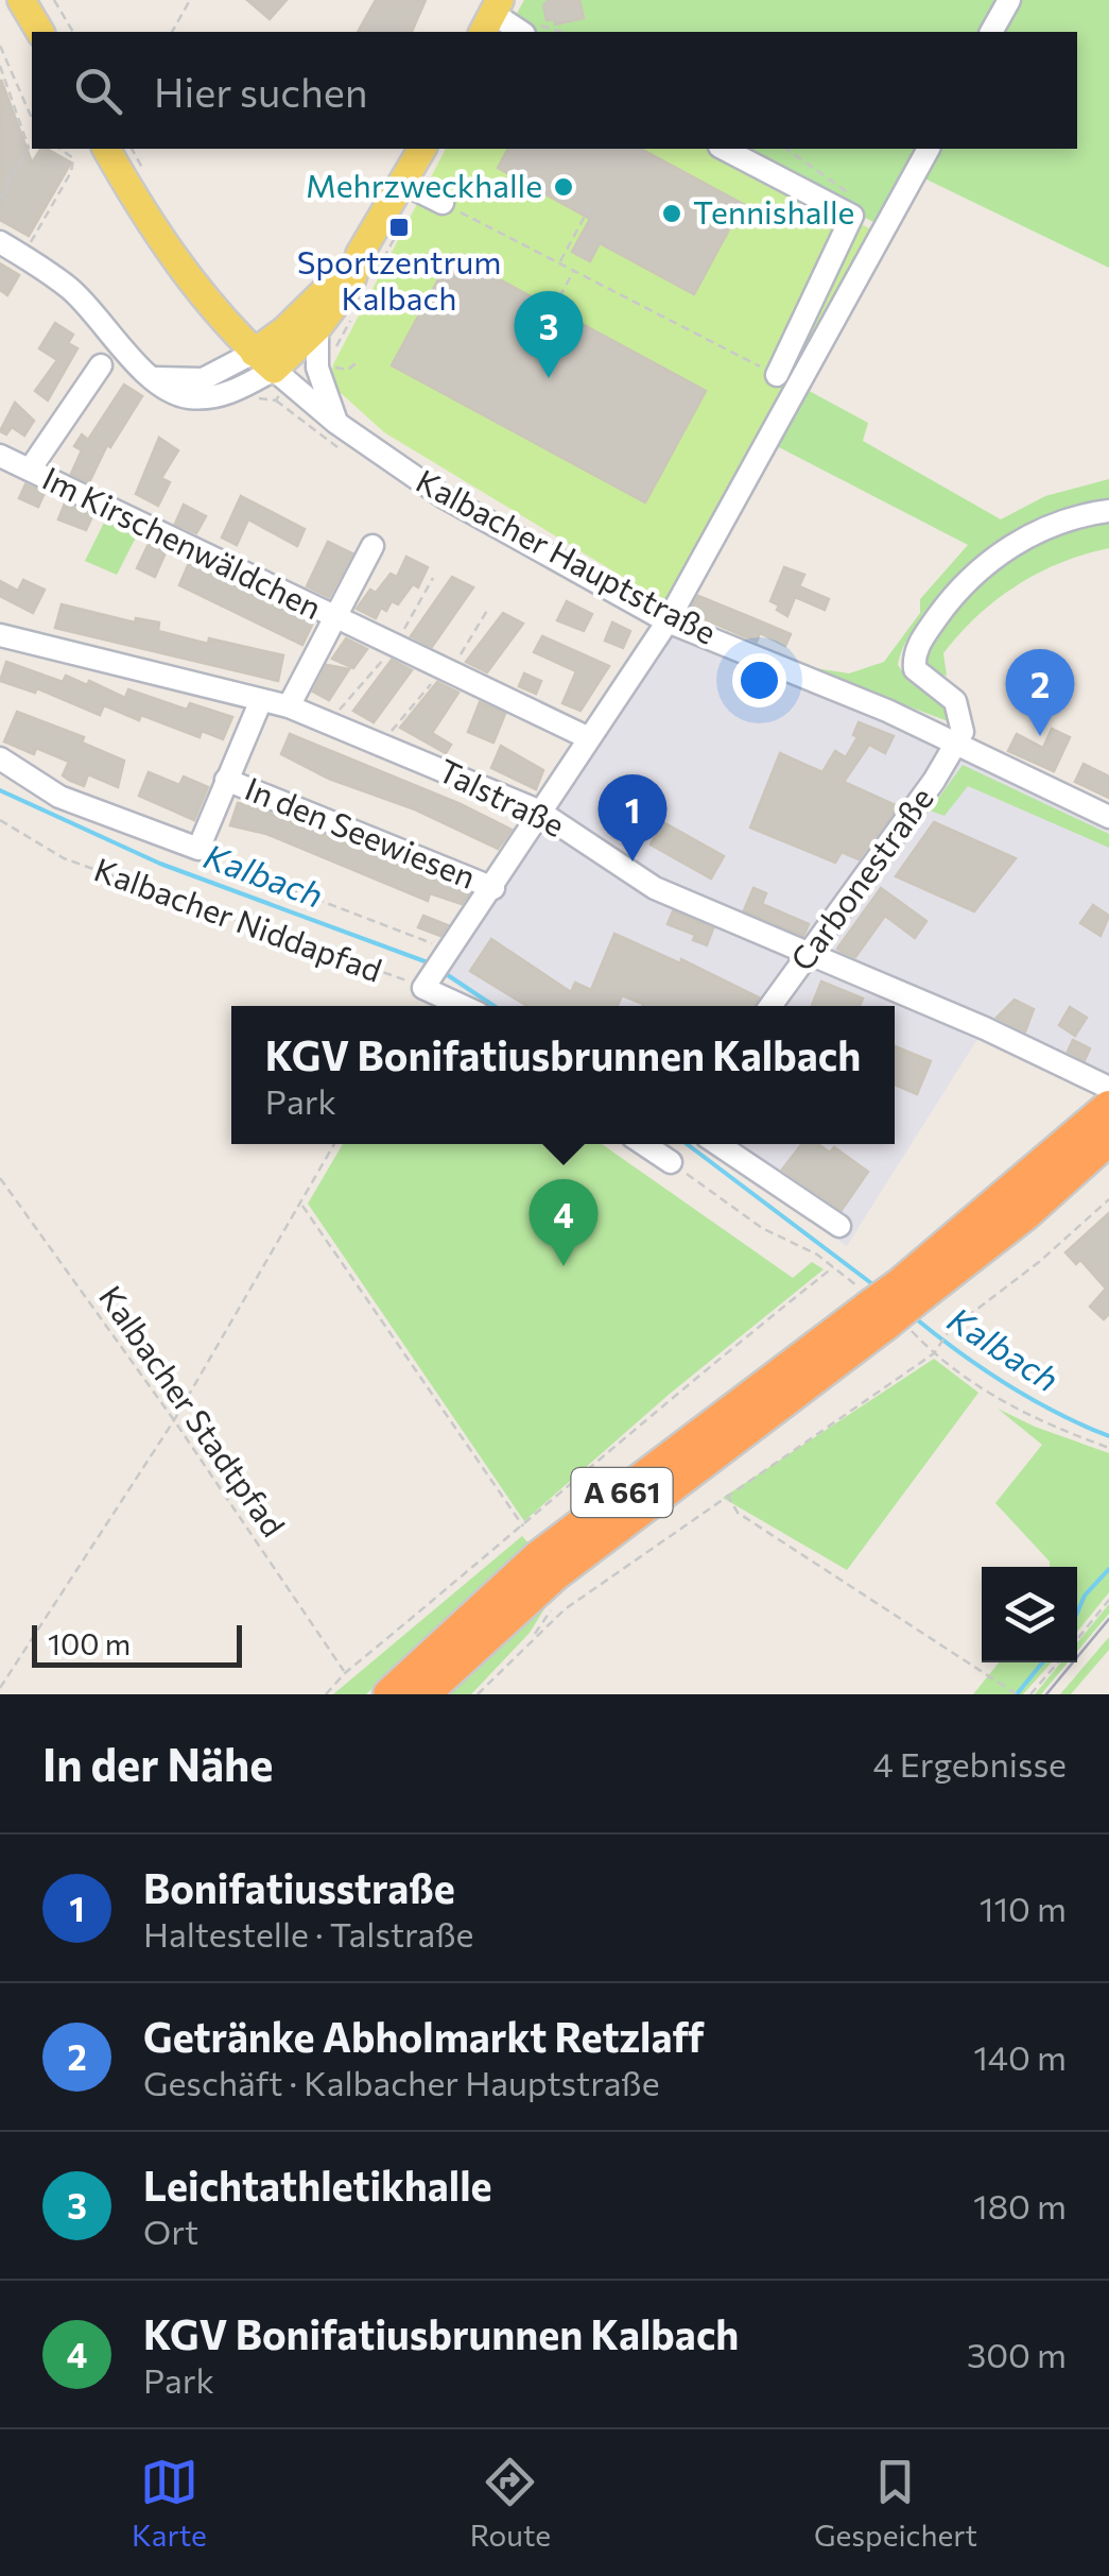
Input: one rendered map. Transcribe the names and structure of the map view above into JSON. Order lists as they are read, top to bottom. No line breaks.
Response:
{"streets":{"highway":["A 661"],"street":["Im Kirschenwäldchen","Kalbacher Hauptstraße","Talstraße","In den Seewiesen","Carbonestraße","Kalbacher Niddapfad"],"path":["Kalbacher Stadtpfad"]},"crossings":[["Im Kirschenwäldchen","Talstraße"],["Kalbacher Hauptstraße","Carbonestraße"],["Talstraße","In den Seewiesen"],["Talstraße","Carbonestraße"],["Talstraße","A 661"]],"water":["Kalbach"],"places":{"other":["Mehrzweckhalle","Tennishalle"],"transit":["Sportzentrum Kalbach"]},"scale_bar":"100 m","page":{"search":"Hier suchen","pins":["3","2","1","4"],"popup":["KGV Bonifatiusbrunnen Kalbach","Park"],"scale":"100 m","heading":["In der Nähe","4 Ergebnisse"],"list":[{"mark":"1","name":"Bonifatiusstraße","note":"Haltestelle · Talstraße","value":"110 m"},{"mark":"2","name":"Getränke Abholmarkt Retzlaff","note":"Geschäft · Kalbacher Hauptstraße","value":"140 m"},{"mark":"3","name":"Leichtathletikhalle","note":"Ort","value":"180 m"},{"mark":"4","name":"KGV Bonifatiusbrunnen Kalbach","note":"Park","value":"300 m"}],"nav":["Karte","Route","Gespeichert"]}}
